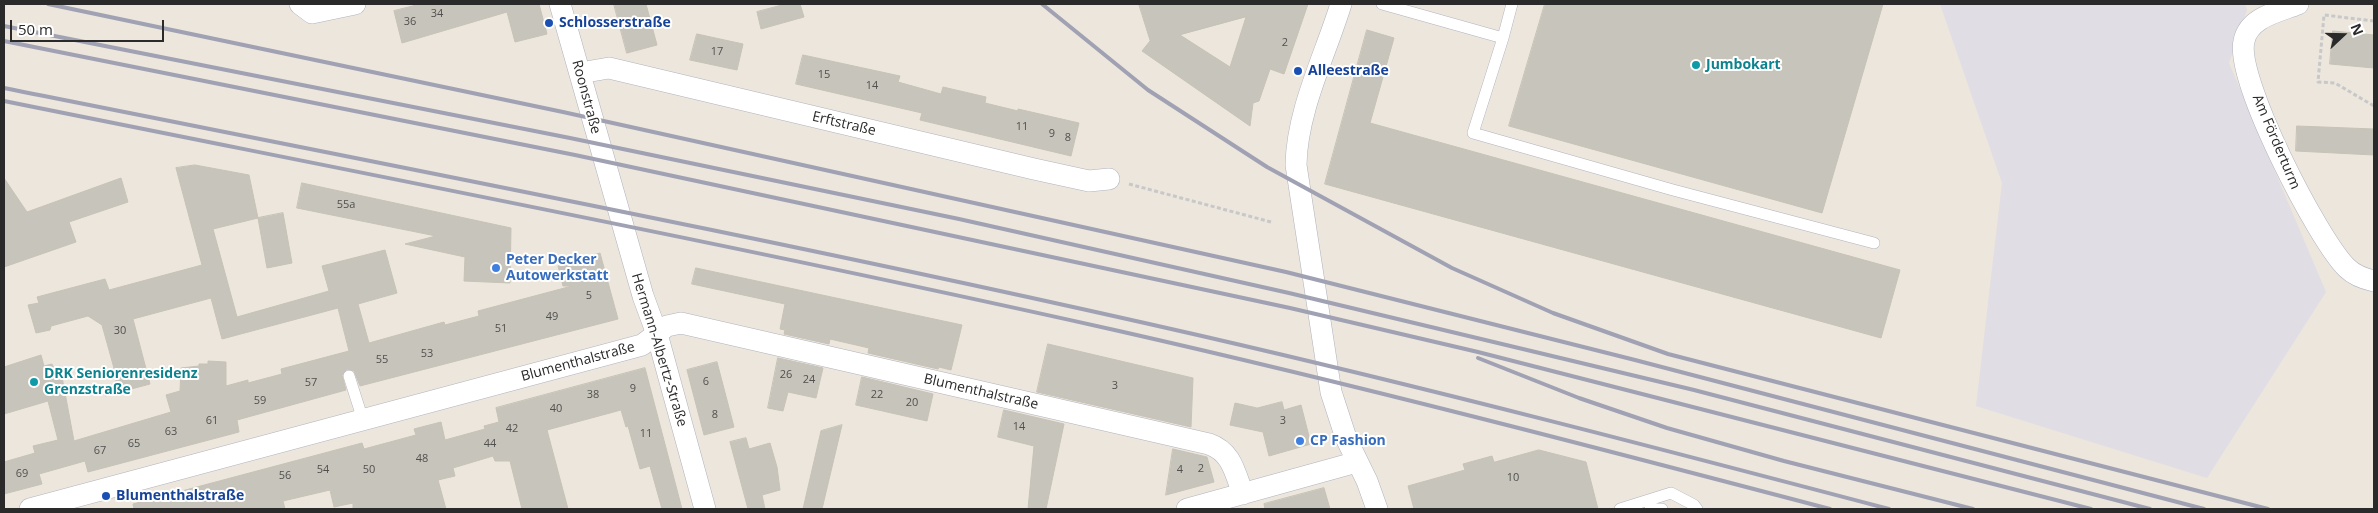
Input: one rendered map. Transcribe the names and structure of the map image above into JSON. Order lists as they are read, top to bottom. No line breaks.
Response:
{"streets":{"street":["Roonstraße","Erftstraße","Am Förderturm","Hermann-Albertz-Straße","Blumenthalstraße"]},"crossings":[["Roonstraße","Erftstraße"],["Roonstraße","Hermann-Albertz-Straße"],["Hermann-Albertz-Straße","Blumenthalstraße"]],"places":["Schlosserstraße","Jumbokart","Alleestraße","Peter Decker Autowerkstatt","DRK Seniorenresidenz Grenzstraße","CP Fashion","Blumenthalstraße"],"house_numbers":["34","36","2","17","15","14","11","9","8","55a","5","49","51","30","53","55","26","24","6","57","3","9","38","22","59","20","40","8","61","3","14","42","63","11","65","44","67","48","2","54","50","4","69","56","10"],"scale_bar":"50 m","north":"right"}
